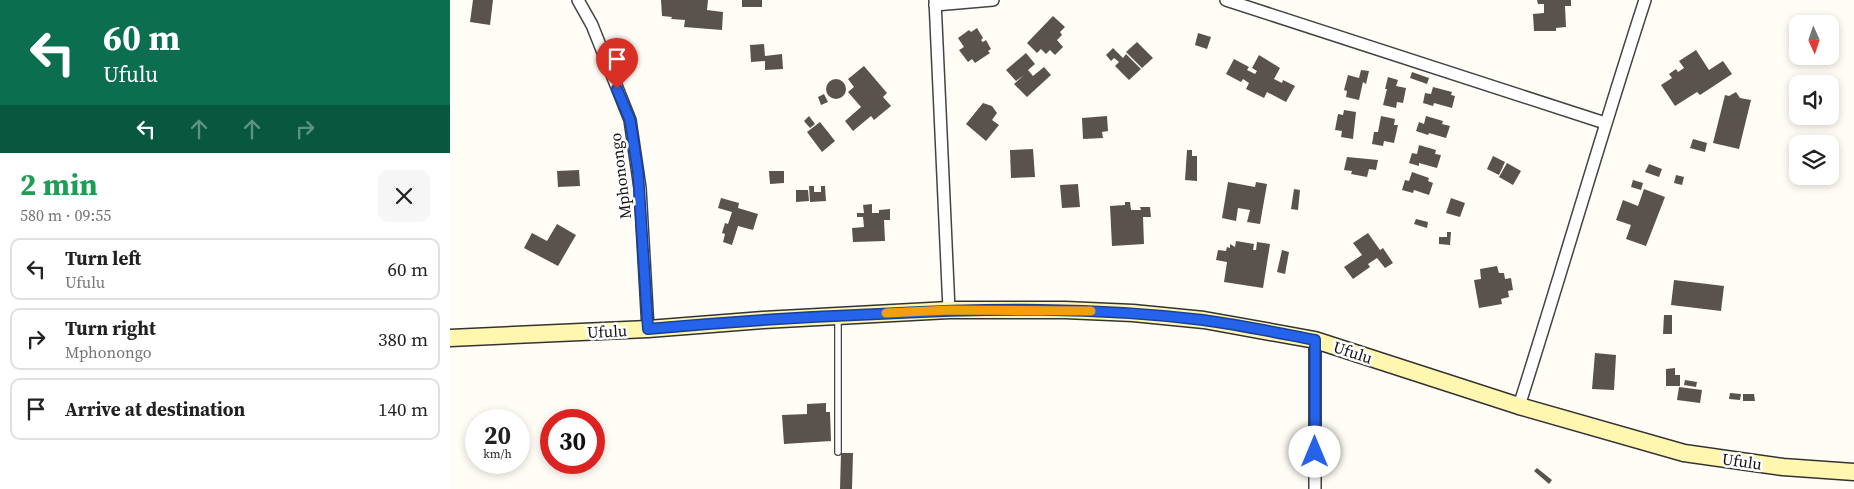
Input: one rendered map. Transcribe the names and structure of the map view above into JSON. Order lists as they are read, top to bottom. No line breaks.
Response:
{"streets":{"street":["Mphonongo","Ufulu"]},"crossings":[["Mphonongo","Ufulu"]],"north":"bottom","page":{"turn":["60 m","Ufulu"],"heading":["2 min","580 m · 09:55"],"list":[{"name":"Turn left","note":"Ufulu","value":"60 m"},{"name":"Turn right","note":"Mphonongo","value":"380 m"},{"name":"Arrive at destination","value":"140 m"}],"speed":"20 km/h","limit":"30"}}
